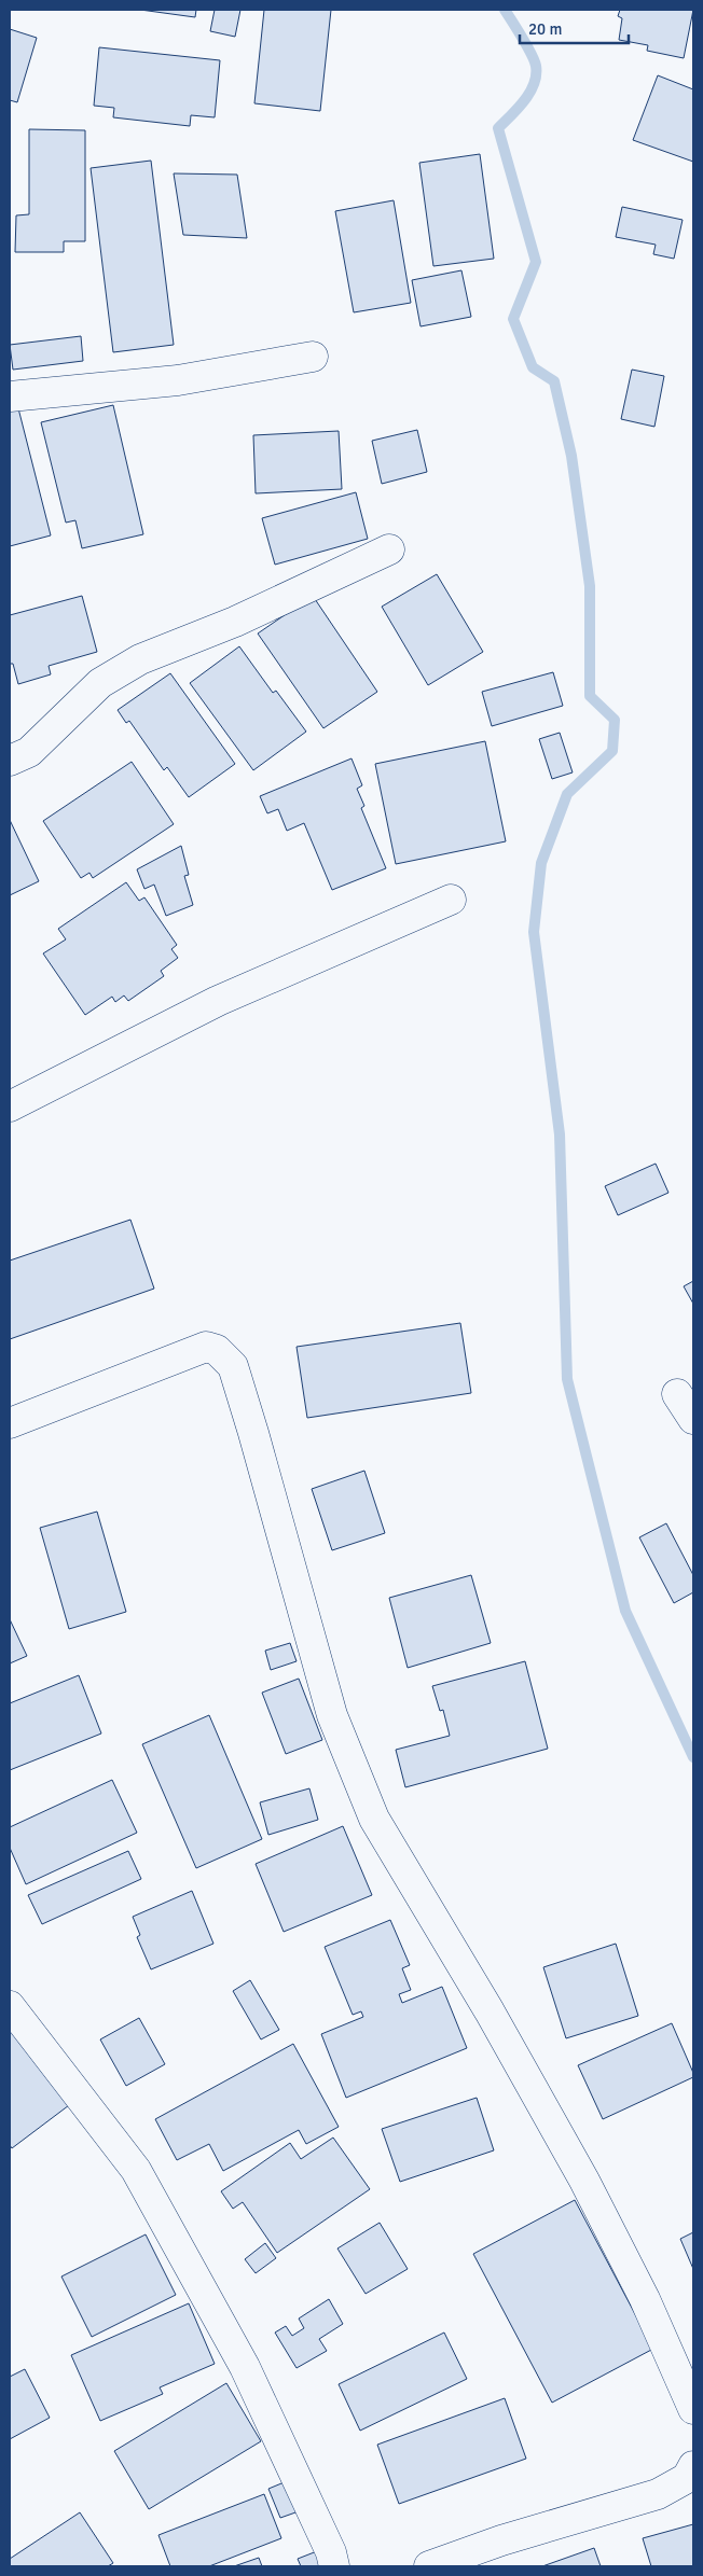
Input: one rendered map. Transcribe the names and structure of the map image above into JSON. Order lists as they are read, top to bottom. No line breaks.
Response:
{"scale_bar":"20 m"}
